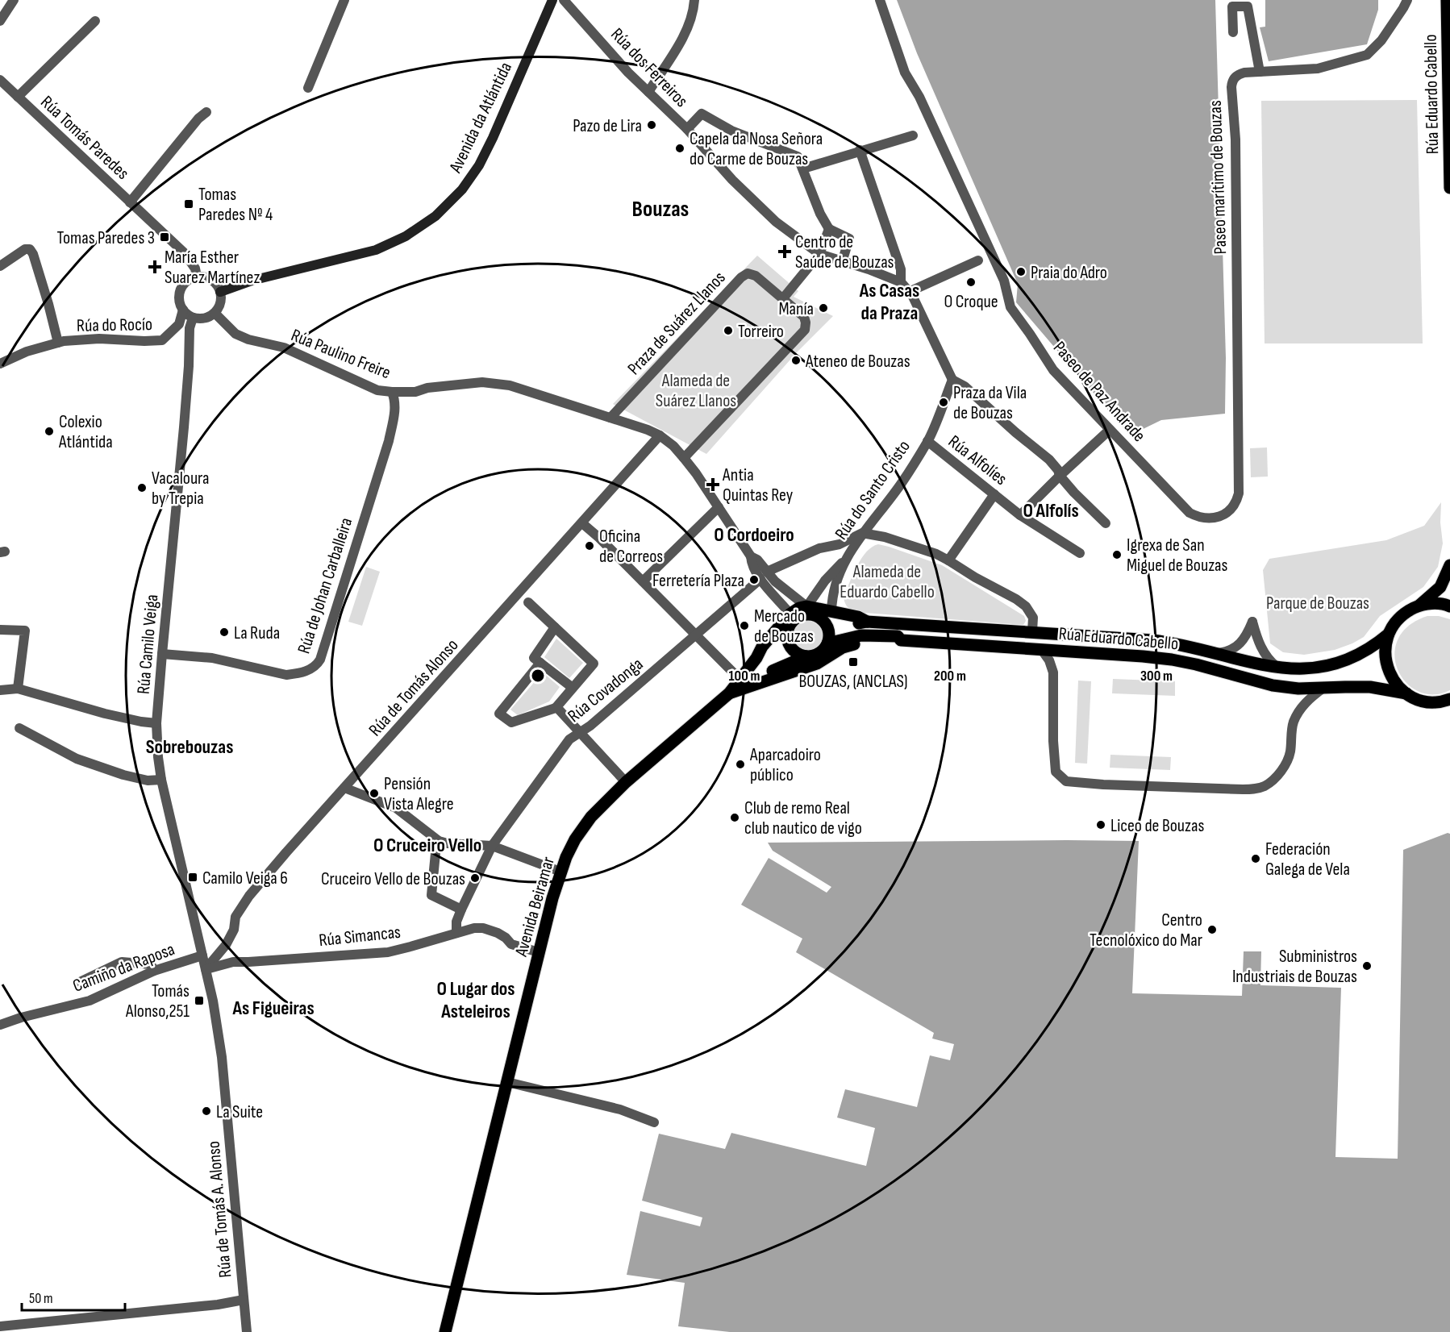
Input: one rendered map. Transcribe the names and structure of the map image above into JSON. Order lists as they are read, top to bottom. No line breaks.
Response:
{"streets":{"main road":["Rúa Eduardo Cabello","Rúa do Santo Cristo","Avenida Beiramar"],"street":["Rúa dos Ferreiros","Avenida da Atlántida","Rúa Tomás Paredes","Paseo marítimo de Bouzas","Praza de Suárez Llanos","Rúa do Rocío","Rúa Paulino Freire","Paseo de Paz Andrade","Rúa Alfolíes","Rúa de Johan Carballeira","Rúa Camilo Veiga","Rúa de Tomás Alonso","Rúa Covadonga","Rúa Simancas","Camiño da Raposa","Rúa de Tomás A. Alonso"]},"crossings":[["Rúa Eduardo Cabello","Rúa do Santo Cristo"],["Rúa Eduardo Cabello","Avenida Beiramar"],["Avenida da Atlántida","Rúa Tomás Paredes"],["Avenida da Atlántida","Rúa do Rocío"],["Avenida da Atlántida","Rúa Paulino Freire"],["Avenida da Atlántida","Rúa Camilo Veiga"],["Rúa Tomás Paredes","Rúa do Rocío"],["Rúa Tomás Paredes","Rúa Paulino Freire"],["Rúa Tomás Paredes","Rúa Camilo Veiga"],["Paseo marítimo de Bouzas","Paseo de Paz Andrade"],["Praza de Suárez Llanos","Rúa Paulino Freire"],["Rúa do Rocío","Rúa Paulino Freire"],["Rúa do Rocío","Rúa Camilo Veiga"],["Rúa Paulino Freire","Rúa de Johan Carballeira"],["Rúa Paulino Freire","Rúa Camilo Veiga"],["Rúa Paulino Freire","Rúa de Tomás Alonso"],["Rúa Paulino Freire","Rúa Covadonga"],["Rúa Alfolíes","Rúa do Santo Cristo"],["Rúa do Santo Cristo","Rúa Covadonga"],["Rúa do Santo Cristo","Avenida Beiramar"],["Rúa de Johan Carballeira","Rúa Camilo Veiga"],["Rúa Camilo Veiga","Rúa de Tomás Alonso"],["Rúa Camilo Veiga","Rúa Simancas"],["Rúa Camilo Veiga","Camiño da Raposa"],["Rúa Camilo Veiga","Rúa de Tomás A. Alonso"],["Rúa de Tomás Alonso","Rúa Simancas"],["Rúa de Tomás Alonso","Rúa de Tomás A. Alonso"],["Rúa Covadonga","Rúa Simancas"],["Avenida Beiramar","Rúa Simancas"],["Rúa Simancas","Rúa de Tomás A. Alonso"]],"districts":["Bouzas","As Casas da Praza","O Alfolís","O Cordoeiro","Sobrebouzas","O Cruceiro Vello","O Lugar dos Asteleiros","As Figueiras"],"parks":["Alameda de Suárez Llanos","Alameda de Eduardo Cabello","Parque de Bouzas"],"places":{"other":["Pazo de Lira","Capela da Nosa Señora do Carme de Bouzas","Praia do Adro","O Croque","Manía","Torreiro","Ateneo de Bouzas","Praza da Vila de Bouzas","Colexio Atlántida","Vacaloura by Trepia","Oficina de Correos","Igrexa de San Miguel de Bouzas","Ferretería Plaza","Mercado de Bouzas","La Ruda","Aparcadoiro público","Pensión Vista Alegre","Club de remo Real club nautico de vigo","Liceo de Bouzas","Federación Galega de Vela","Cruceiro Vello de Bouzas","Centro Tecnolóxico do Mar","Subministros Industriais de Bouzas","La Suite"],"transit":["Tomas Paredes Nº 4","Tomas Paredes 3","BOUZAS, (ANCLAS)","Camilo Veiga 6","Tomás Alonso,251"],"health":["Centro de Saúde de Bouzas","María Esther Suarez Martínez","Antia Quintas Rey"]},"scale_bar":"50 m","rings":["100 m","200 m","300 m"]}
